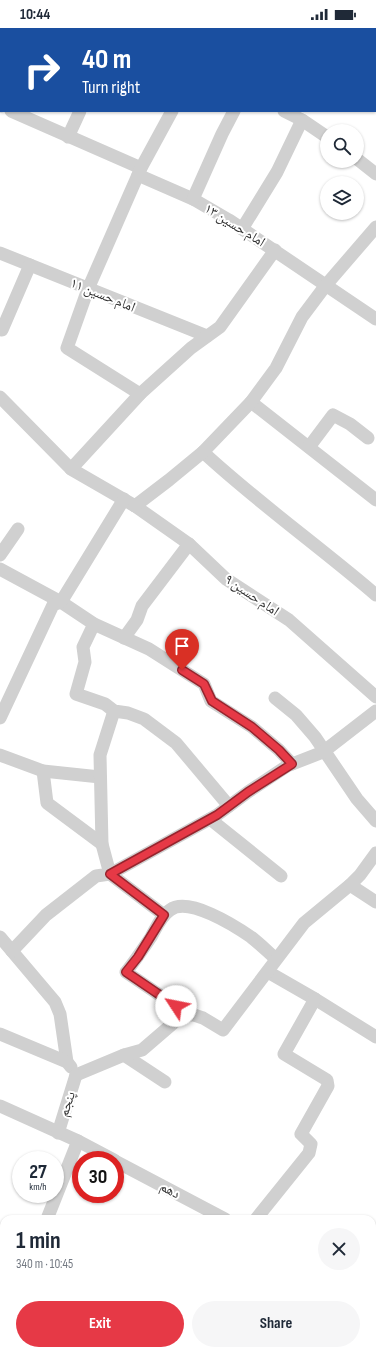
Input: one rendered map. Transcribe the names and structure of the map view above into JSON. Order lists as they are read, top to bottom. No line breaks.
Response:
{"streets":{"street":["امام حسین ۱۳","امام حسین ۱۱","امام حسین ۹","پنجم","دهم"]},"crossings":[["پنجم","دهم"]],"page":{"status":"10:44","turn":["40 m","Turn right"],"speed":"27 km/h","limit":"30","heading":["1 min","340 m · 10:45"],"buttons":["Exit","Share"]}}
